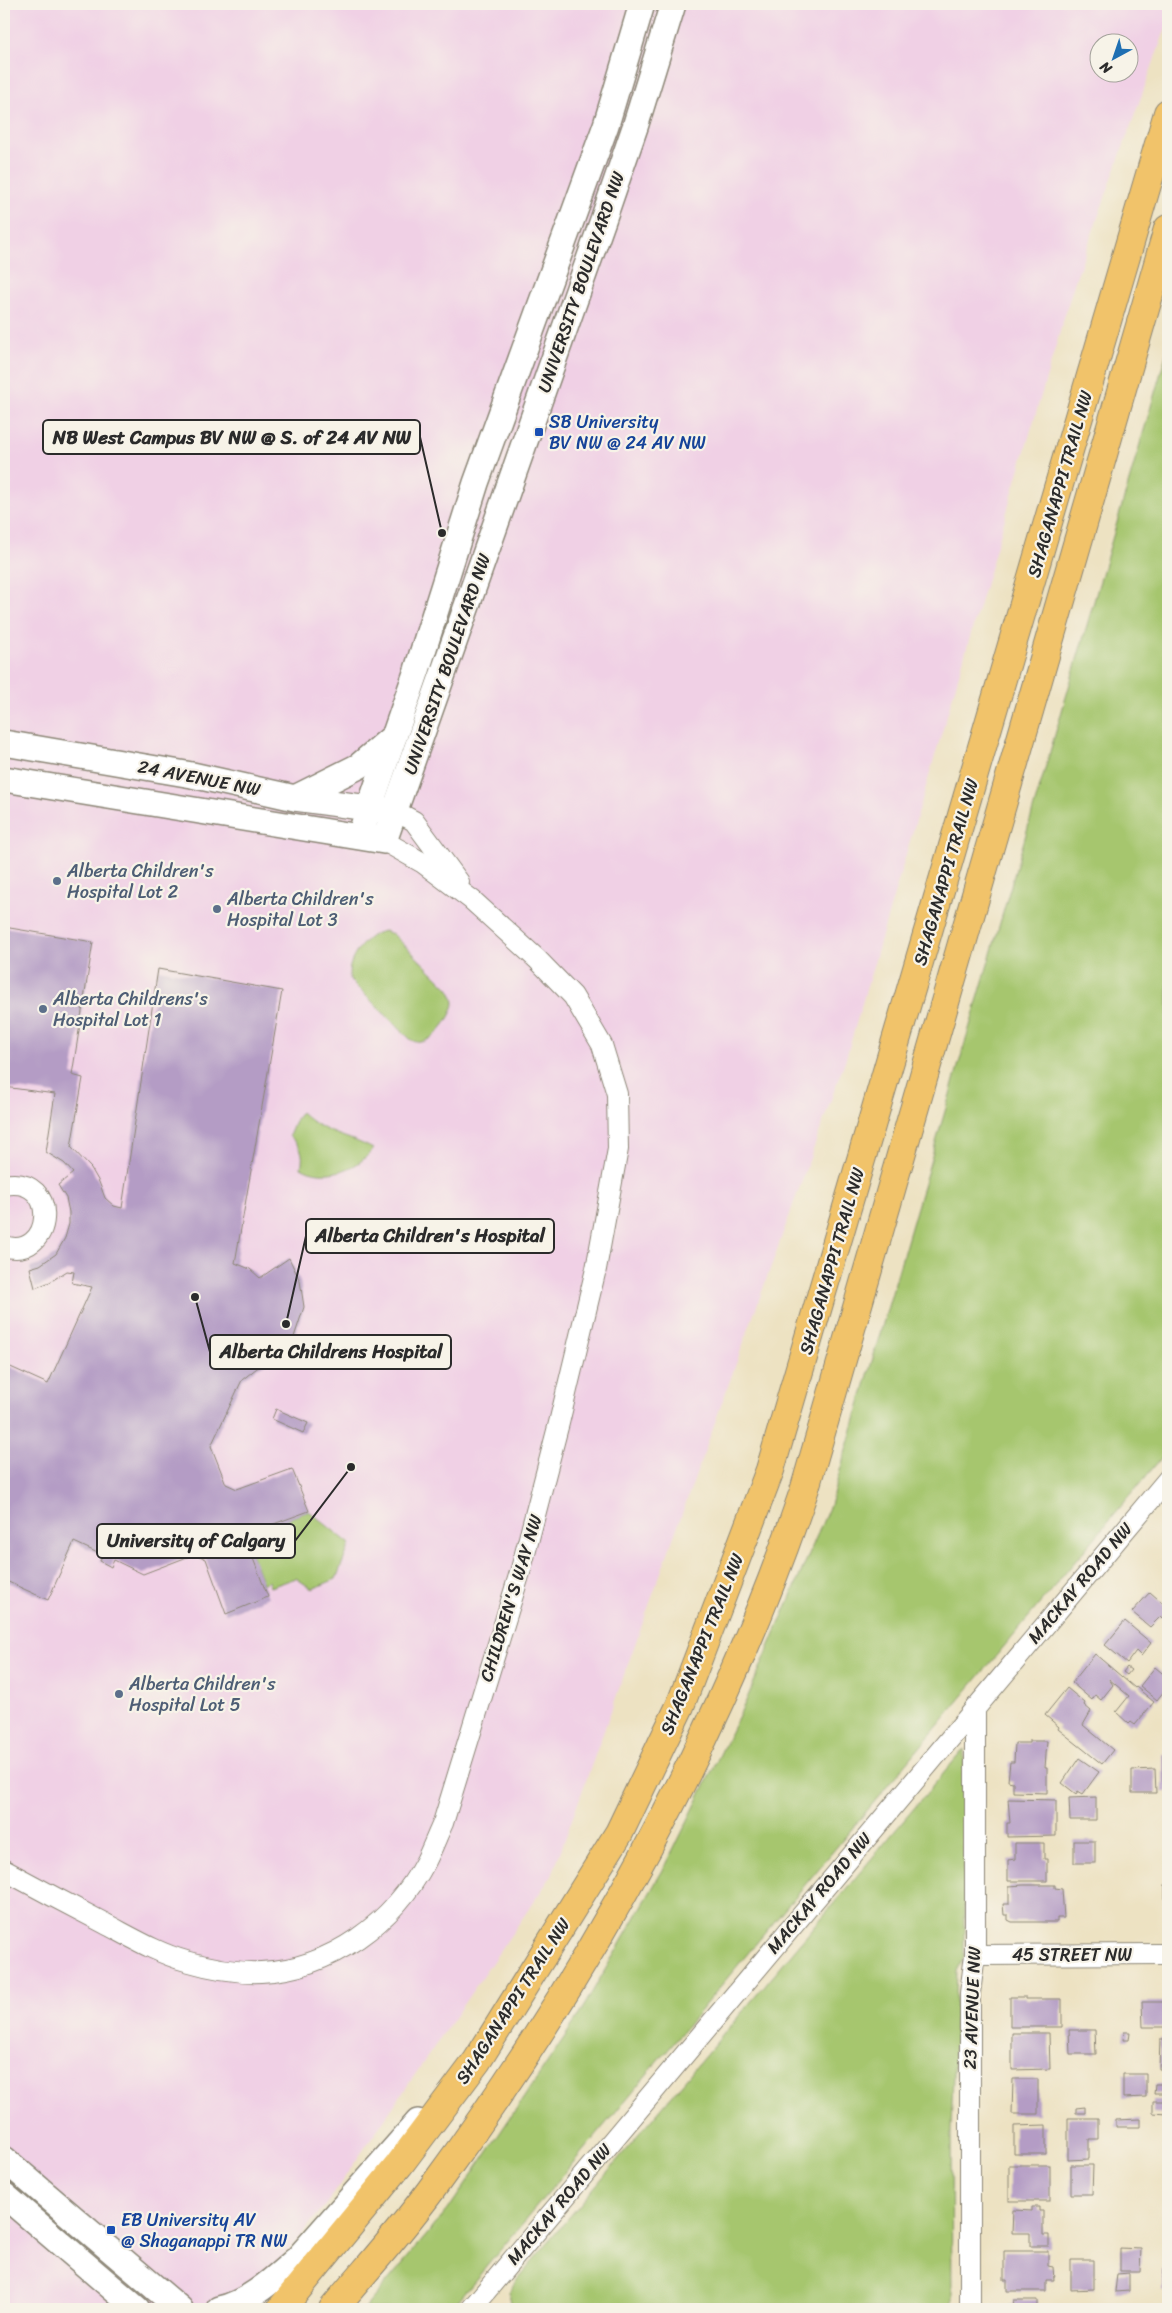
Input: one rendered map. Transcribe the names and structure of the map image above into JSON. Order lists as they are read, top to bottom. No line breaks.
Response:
{"streets":{"main road":["SHAGANAPPI TRAIL NW"],"street":["UNIVERSITY BOULEVARD NW","24 AVENUE NW","MACKAY ROAD NW","CHILDREN'S WAY NW","45 STREET NW","23 AVENUE NW"]},"crossings":[["UNIVERSITY BOULEVARD NW","24 AVENUE NW"],["UNIVERSITY BOULEVARD NW","CHILDREN'S WAY NW"],["24 AVENUE NW","CHILDREN'S WAY NW"],["MACKAY ROAD NW","23 AVENUE NW"],["45 STREET NW","23 AVENUE NW"]],"places":{"transit":["SB University BV NW @ 24 AV NW","EB University AV @ Shaganappi TR NW"],"other":["NB West Campus BV NW @ S. of 24 AV NW","Alberta Children's Hospital Lot 2","Alberta Children's Hospital Lot 3","Alberta Childrens's Hospital Lot 1","Alberta Childrens Hospital","Alberta Children's Hospital","University of Calgary","Alberta Children's Hospital Lot 5"]},"north":"bottom left"}
